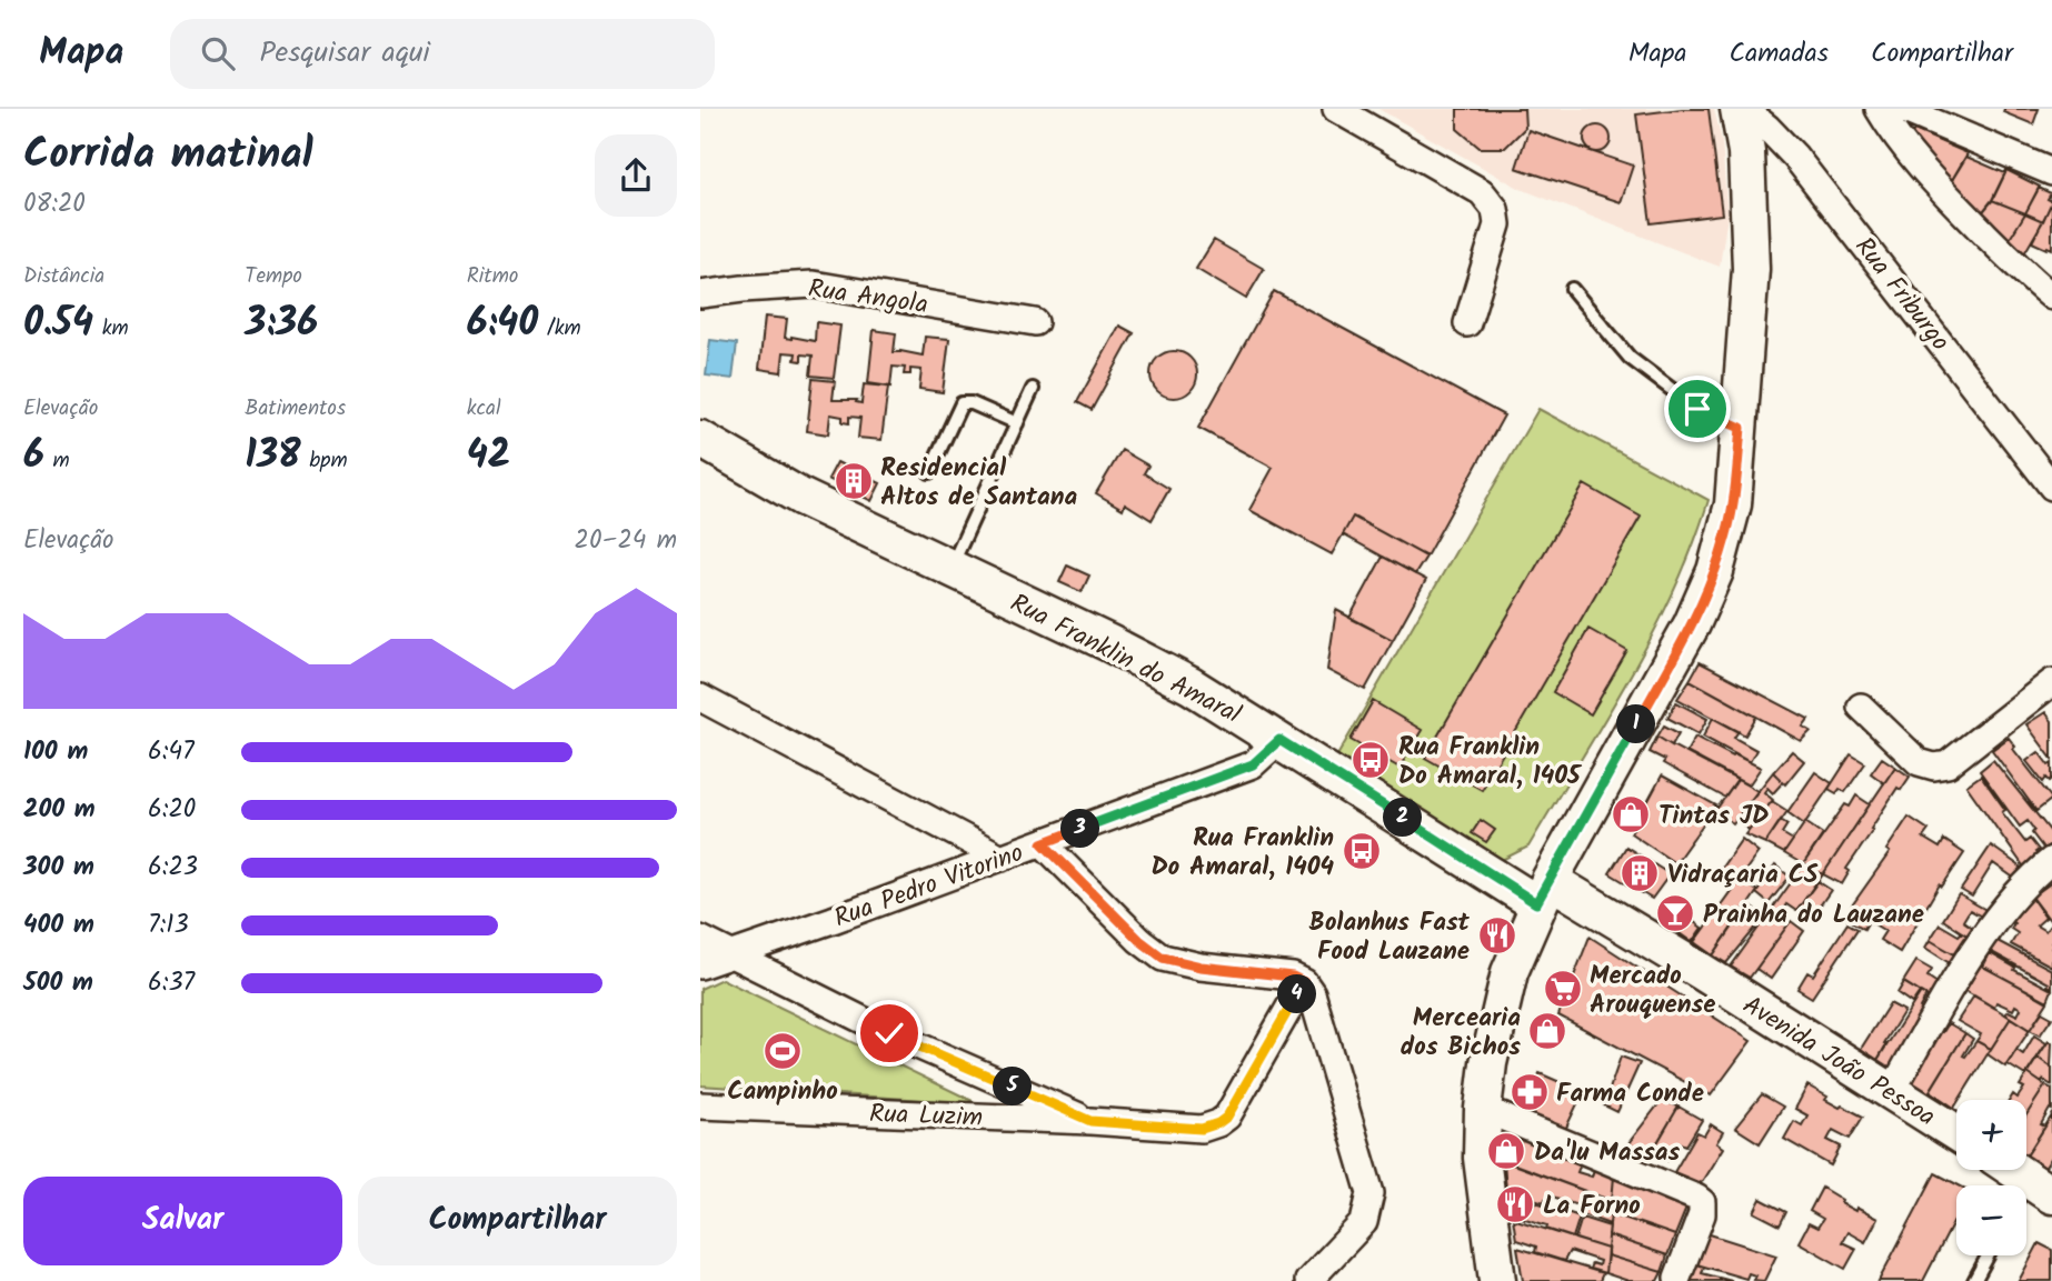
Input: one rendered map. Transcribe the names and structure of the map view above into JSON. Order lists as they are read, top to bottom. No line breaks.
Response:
{"streets":{"street":["Rua Friburgo","Rua Angola","Rua Franklin do Amaral","Rua Pedro Vitorino","Avenida João Pessoa","Rua Luzim"]},"crossings":[["Rua Franklin do Amaral","Rua Pedro Vitorino"],["Rua Franklin do Amaral","Avenida João Pessoa"]],"places":{"building":["Residencial Altos de Santana","Vidraçaria CS"],"bus stop":["Rua Franklin Do Amaral, 1405","Rua Franklin Do Amaral, 1404"],"shop":["Tintas JD","Mercearia dos Bichos","Da'lu Massas"],"bar":["Prainha do Lauzane"],"restaurant":["Bolanhus Fast Food Lauzane","La Forno"],"supermarket":["Mercado Arouquense"],"sports":["Campinho"],"pharmacy":["Farma Conde"]},"page":{"header":"Mapa","search":"Pesquisar aqui","nav":["Mapa","Camadas","Compartilhar"],"heading":["Corrida matinal","08:20"],"stats":[["Distância","0.54 km"],["Tempo","3:36"],["Ritmo","6:40 /km"],["Elevação","6 m"],["Batimentos","138 bpm"],["kcal","42"]],"chart":["Elevação","20–24 m"],"pins":["1","2","3","4","5"],"list":[{"name":"100 m","note":"6:47"},{"name":"200 m","note":"6:20"},{"name":"300 m","note":"6:23"},{"name":"400 m","note":"7:13"},{"name":"500 m","note":"6:37"}],"map_buttons":["+","−"],"buttons":["Salvar","Compartilhar"]}}
